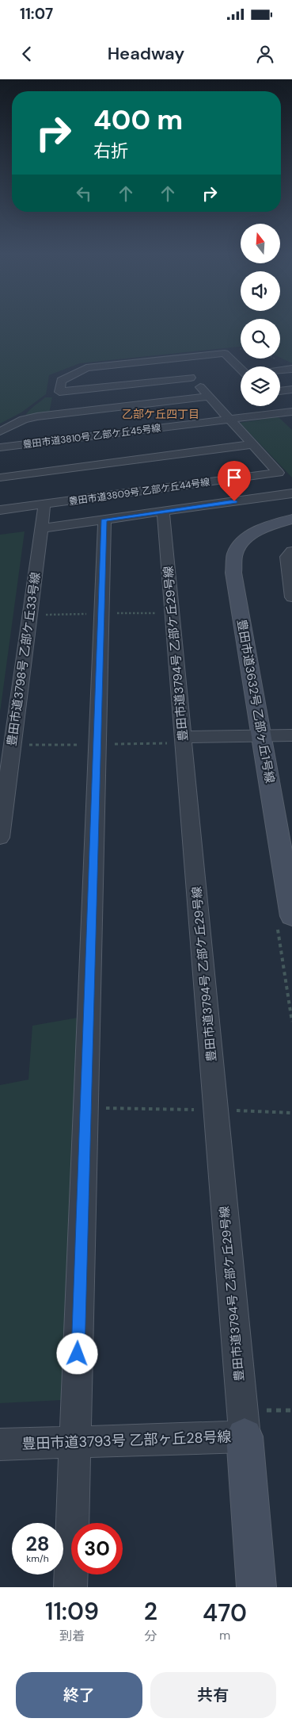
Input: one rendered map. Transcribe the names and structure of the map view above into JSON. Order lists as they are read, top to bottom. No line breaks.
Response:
{"streets":{"street":["豊田市道3810号 乙部ケ丘45号線","豊田市道3809号 乙部ケ丘44号線","豊田市道3794号 乙部ケ丘29号線","豊田市道3798号 乙部ケ丘33号線","豊田市道3632号 乙部ヶ丘1号線","豊田市道3793号 乙部ヶ丘28号線"]},"crossings":[["豊田市道3809号 乙部ケ丘44号線","豊田市道3798号 乙部ケ丘33号線"],["豊田市道3794号 乙部ケ丘29号線","豊田市道3793号 乙部ヶ丘28号線"]],"districts":["乙部ケ丘四丁目"],"north":"top","page":{"status":"11:07","header":"Headway","turn":["400 m","右折"],"speed":"28 km/h","limit":"30","eta":["11:09","到着","2","分","470","m"],"buttons":["終了","共有"]}}
